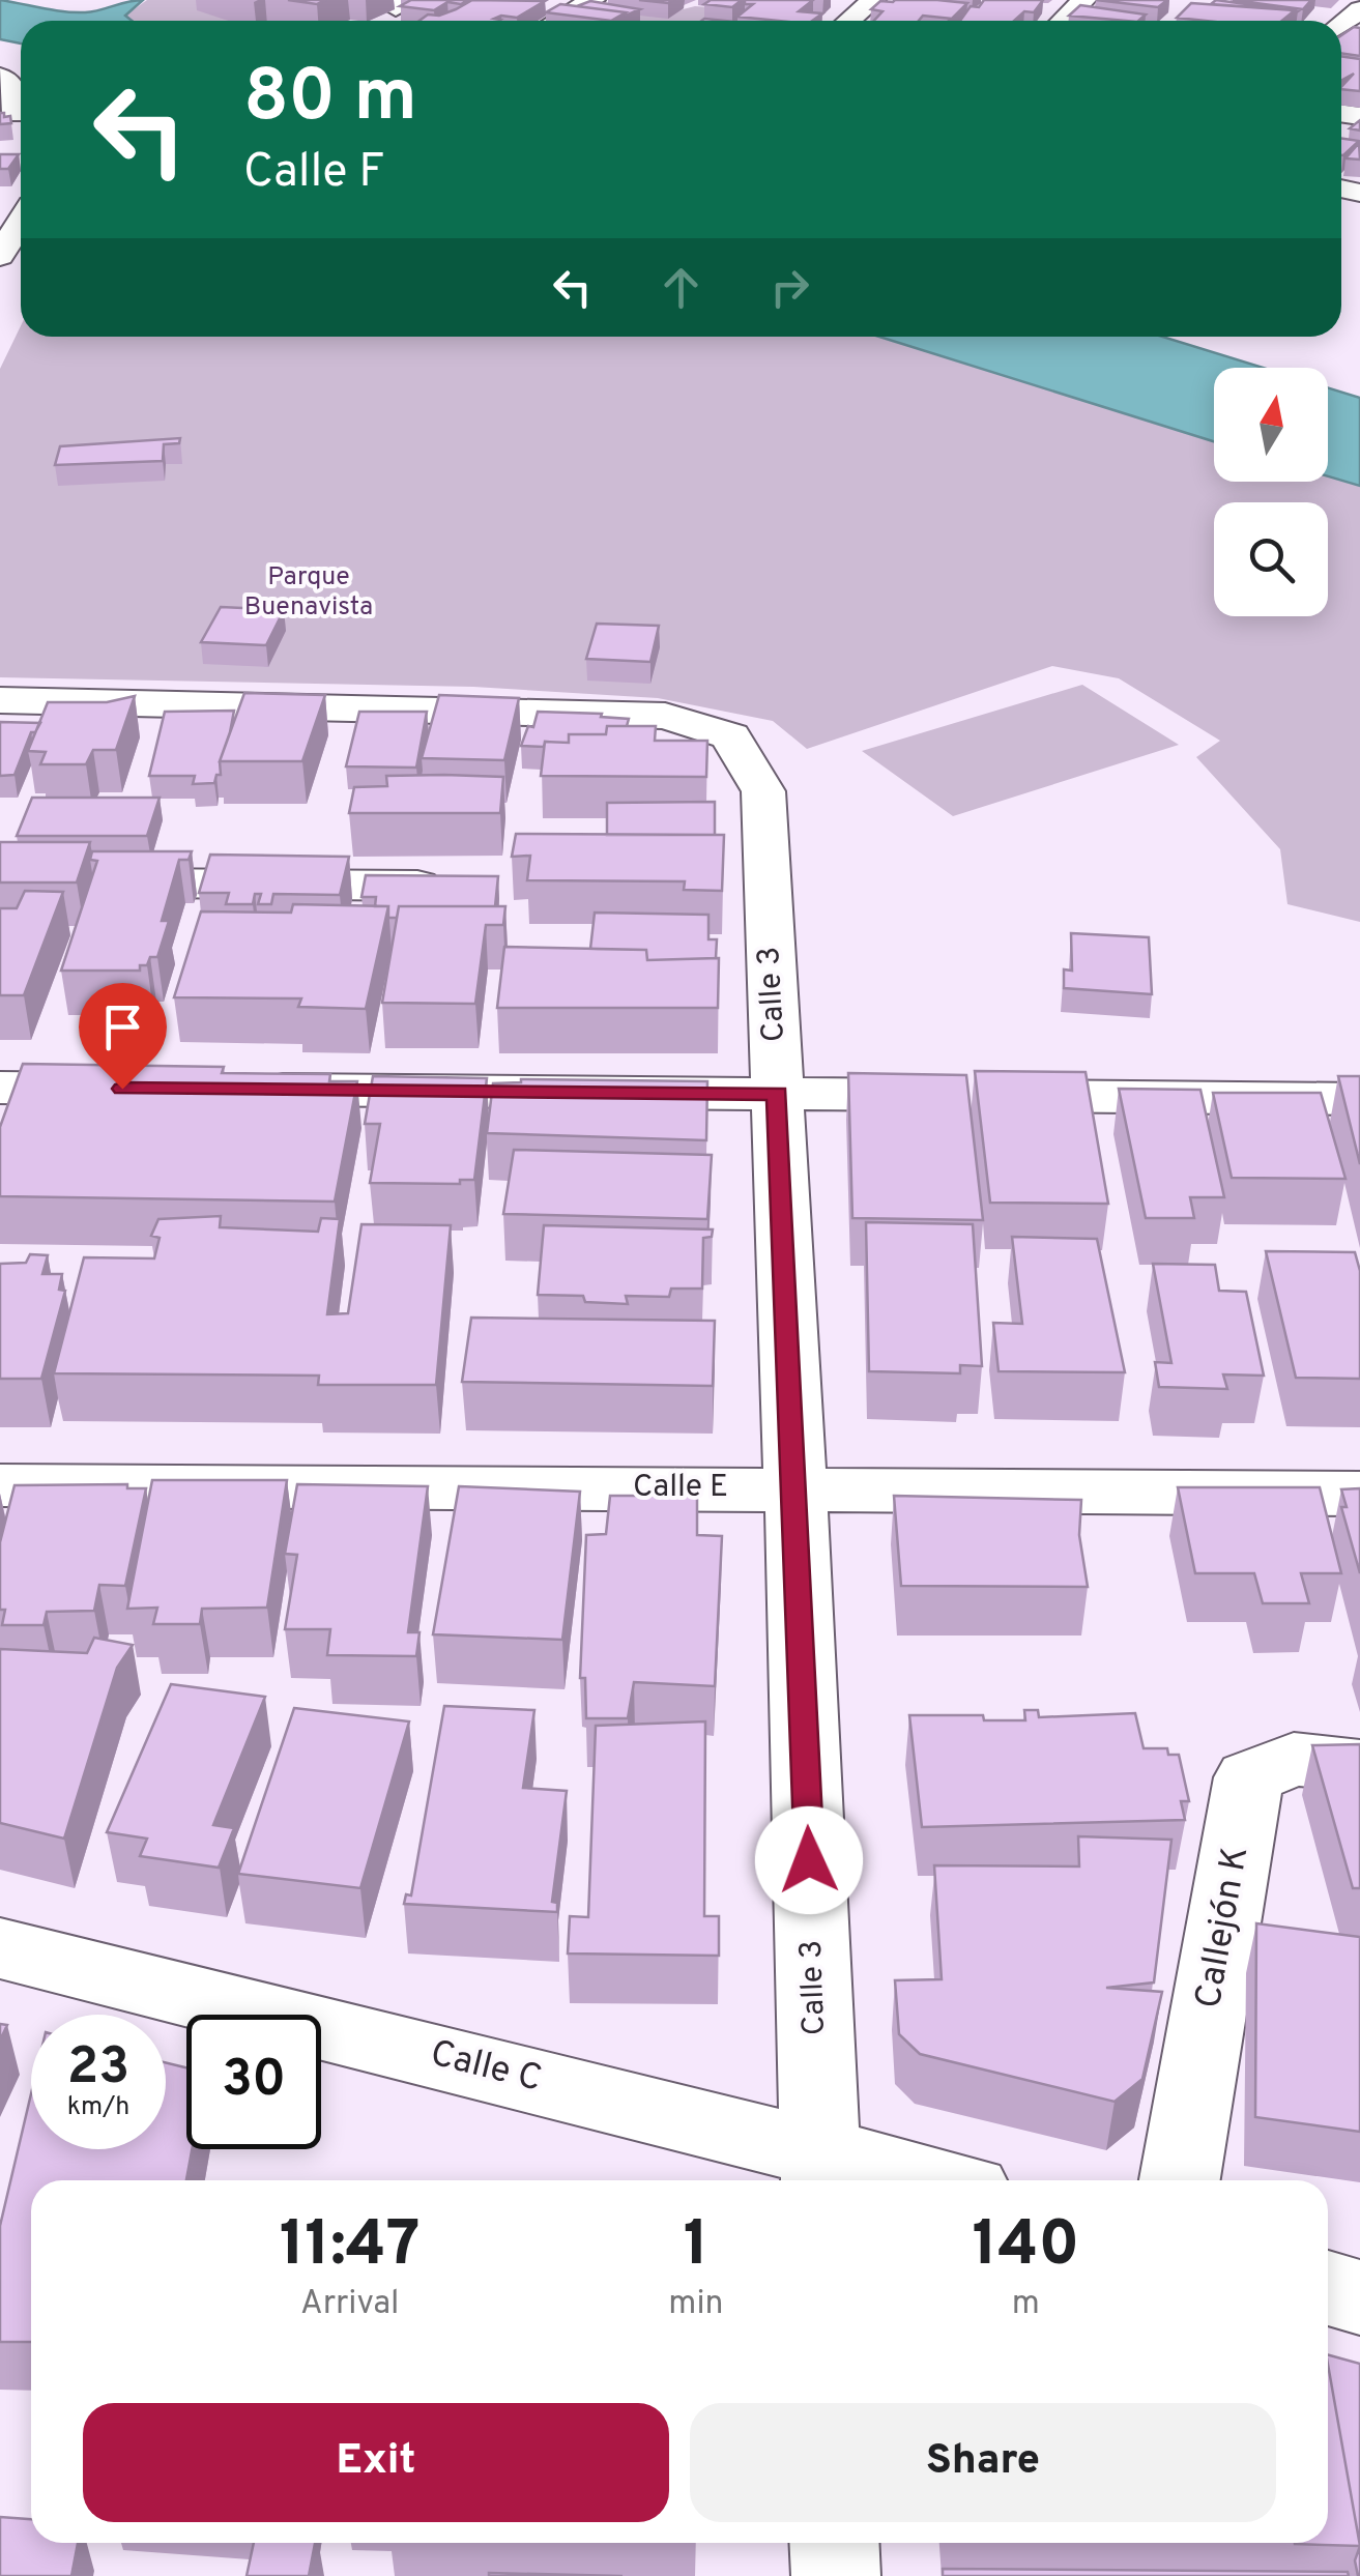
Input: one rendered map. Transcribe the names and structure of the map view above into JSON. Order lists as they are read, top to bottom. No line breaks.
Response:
{"streets":{"street":["Calle 3","Calle E","Callejón K","Calle C"]},"crossings":[["Calle 3","Calle E"],["Calle 3","Calle C"]],"parks":["Parque Buenavista"],"north":"top","page":{"turn":["80 m","Calle F"],"speed":"23 km/h","limit":"30","eta":["11:47","Arrival","1","min","140","m"],"buttons":["Exit","Share"]}}
